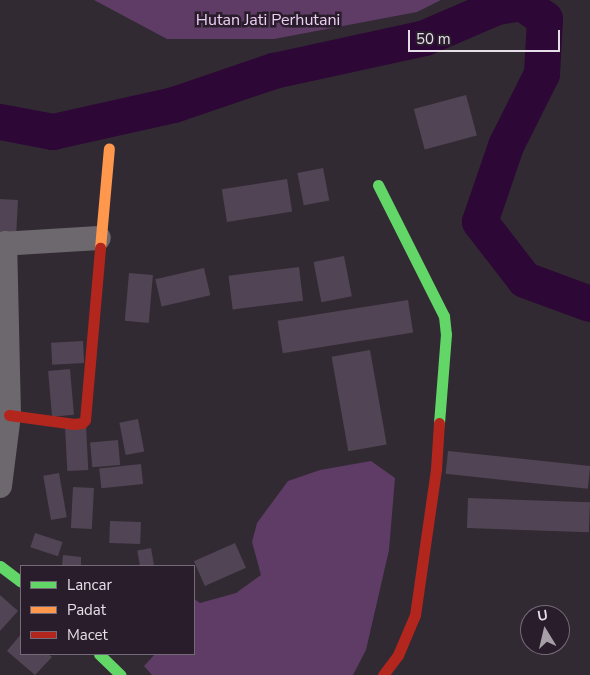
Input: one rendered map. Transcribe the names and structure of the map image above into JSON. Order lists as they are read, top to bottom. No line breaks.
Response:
{"parks":["Hutan Jati Perhutani"],"legend":["Lancar","Padat","Macet"],"scale_bar":"50 m","north":"top"}
